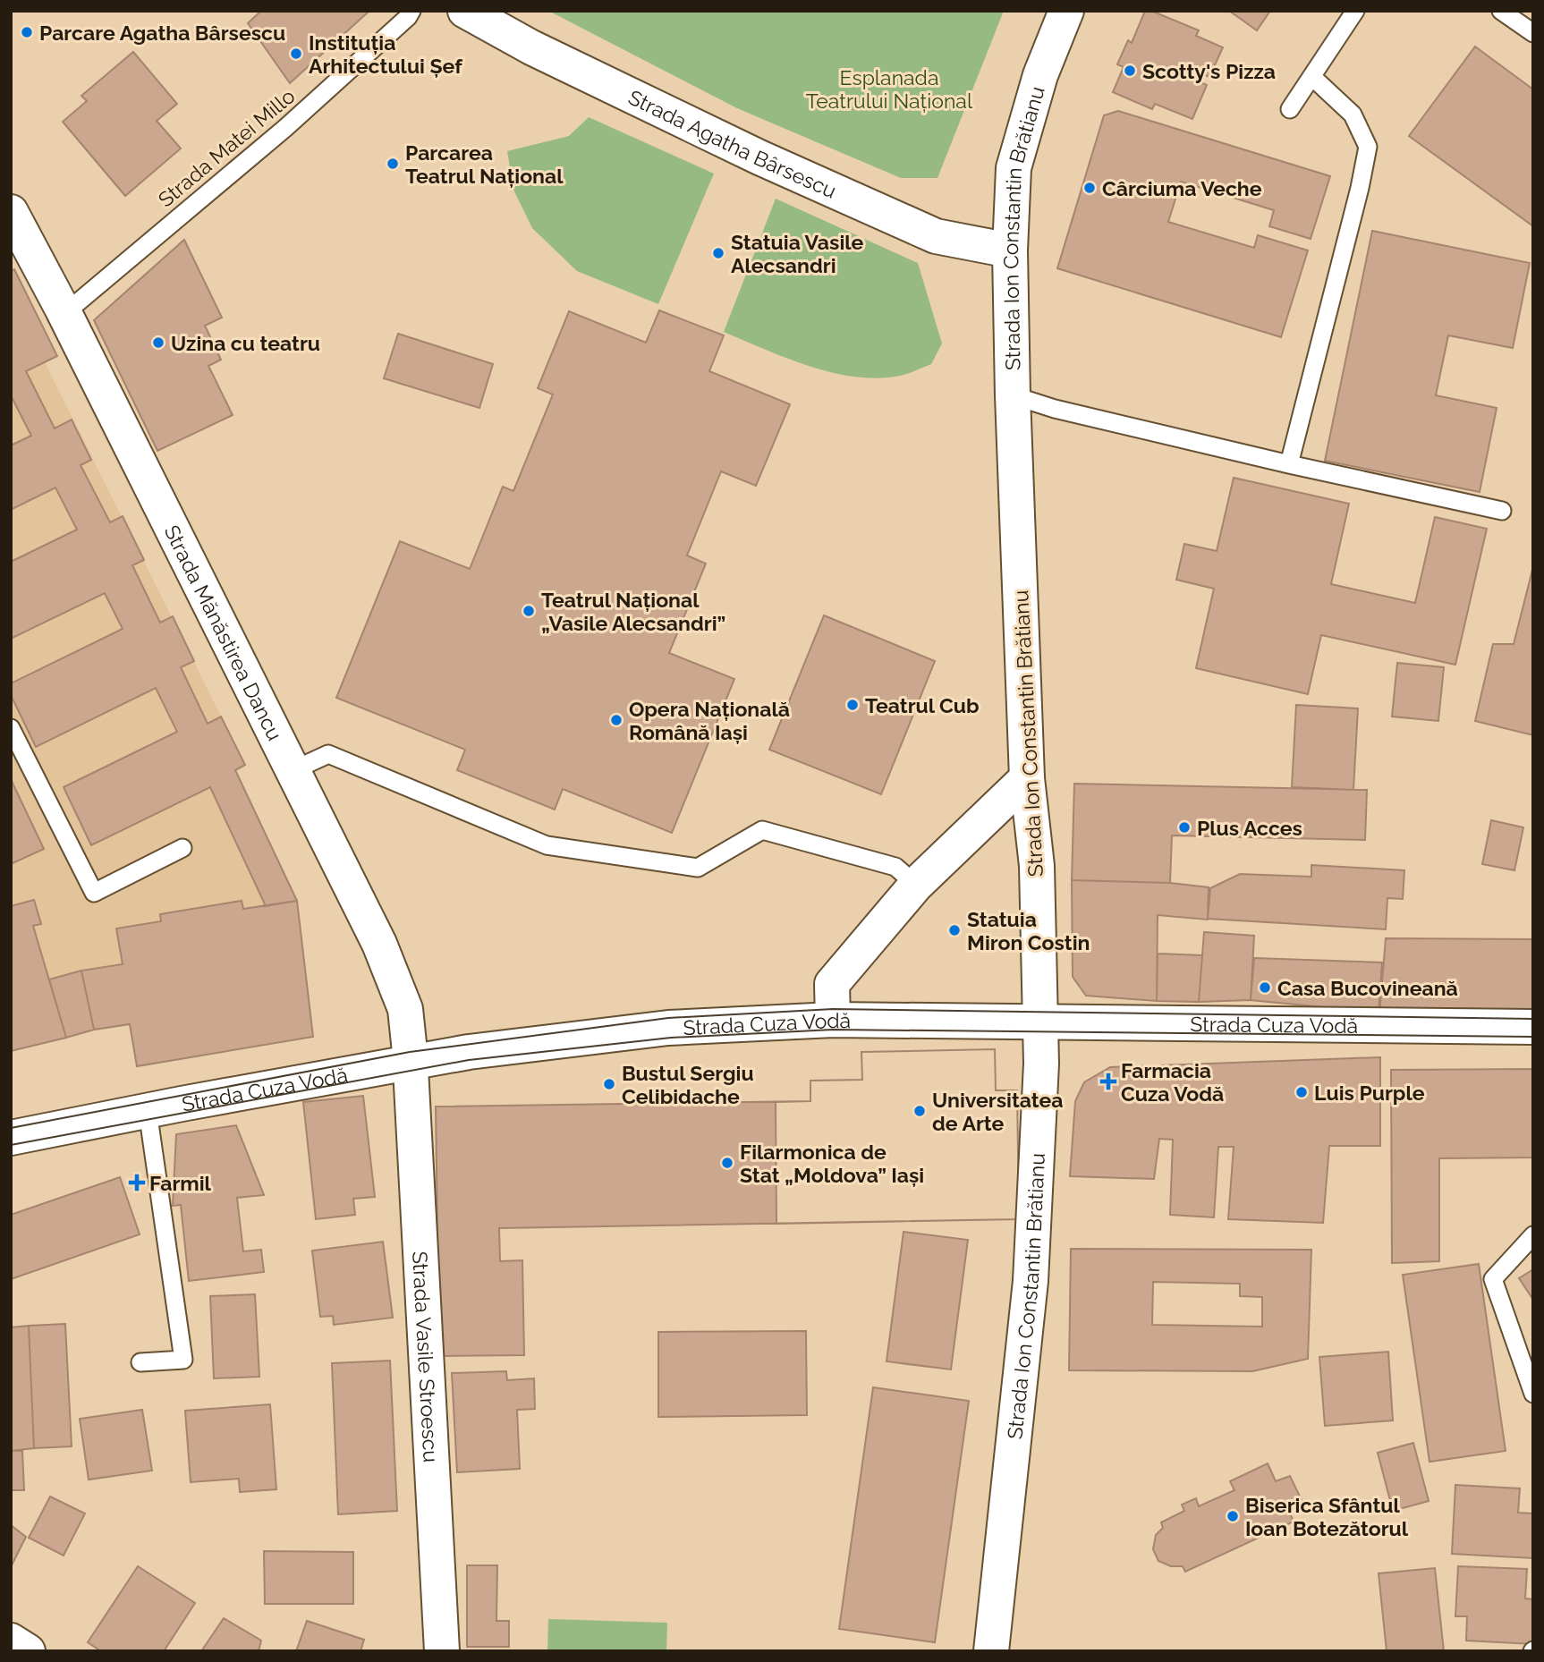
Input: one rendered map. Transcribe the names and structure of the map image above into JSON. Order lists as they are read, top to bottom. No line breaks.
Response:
{"streets":{"street":["Strada Agatha Bârsescu","Strada Ion Constantin Brătianu","Strada Mănăstirea Dancu","Strada Cuza Vodă","Strada Vasile Stroescu"],"lane":["Strada Matei Millo"]},"crossings":[["Strada Agatha Bârsescu","Strada Ion Constantin Brătianu"],["Strada Matei Millo","Strada Mănăstirea Dancu"],["Strada Ion Constantin Brătianu","Strada Cuza Vodă"],["Strada Mănăstirea Dancu","Strada Cuza Vodă"],["Strada Mănăstirea Dancu","Strada Vasile Stroescu"],["Strada Cuza Vodă","Strada Vasile Stroescu"]],"parks":["Esplanada Teatrului Național"],"places":{"other":["Parcare Agatha Bârsescu","Instituția Arhitectului Șef","Scotty's Pizza","Parcarea Teatrul Național","Cârciuma Veche","Statuia Vasile Alecsandri","Uzina cu teatru","Teatrul Național „Vasile Alecsandri”","Teatrul Cub","Opera Națională Română Iași","Plus Acces","Statuia Miron Costin","Casa Bucovineană","Bustul Sergiu Celibidache","Luis Purple","Universitatea de Arte","Filarmonica de Stat „Moldova” Iași","Biserica Sfântul Ioan Botezătorul"],"health":["Farmacia Cuza Vodă","Farmil"]}}
